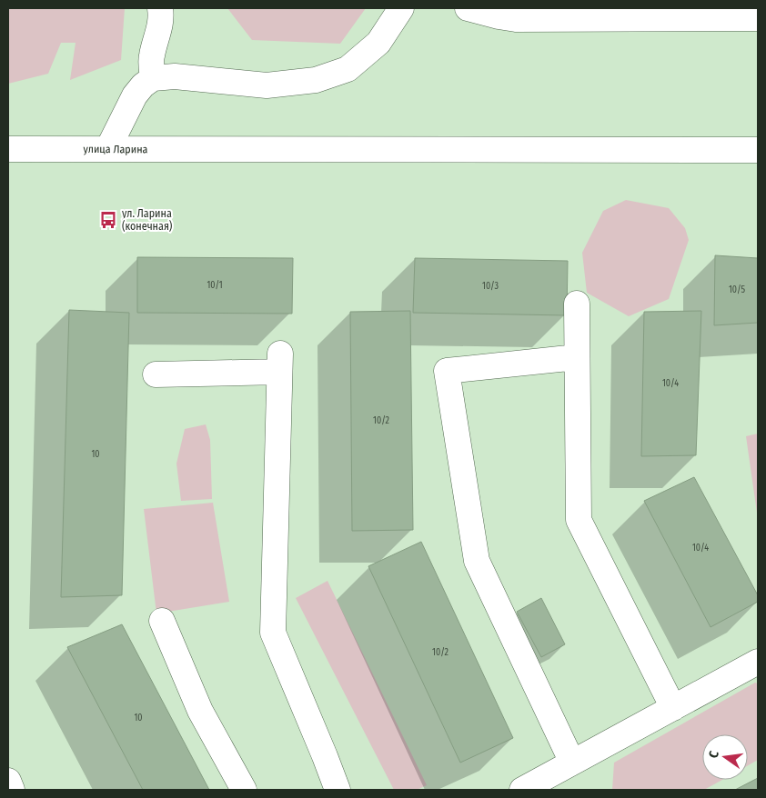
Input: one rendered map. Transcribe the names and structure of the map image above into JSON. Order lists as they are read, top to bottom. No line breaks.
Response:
{"streets":{"street":["улица Ларина"]},"places":{"bus stop":["ул. Ларина (конечная)"]},"house_numbers":["10/1","10/3","10/5","10/4","10/2","10","10/4","10/2","10"],"north":"left"}
